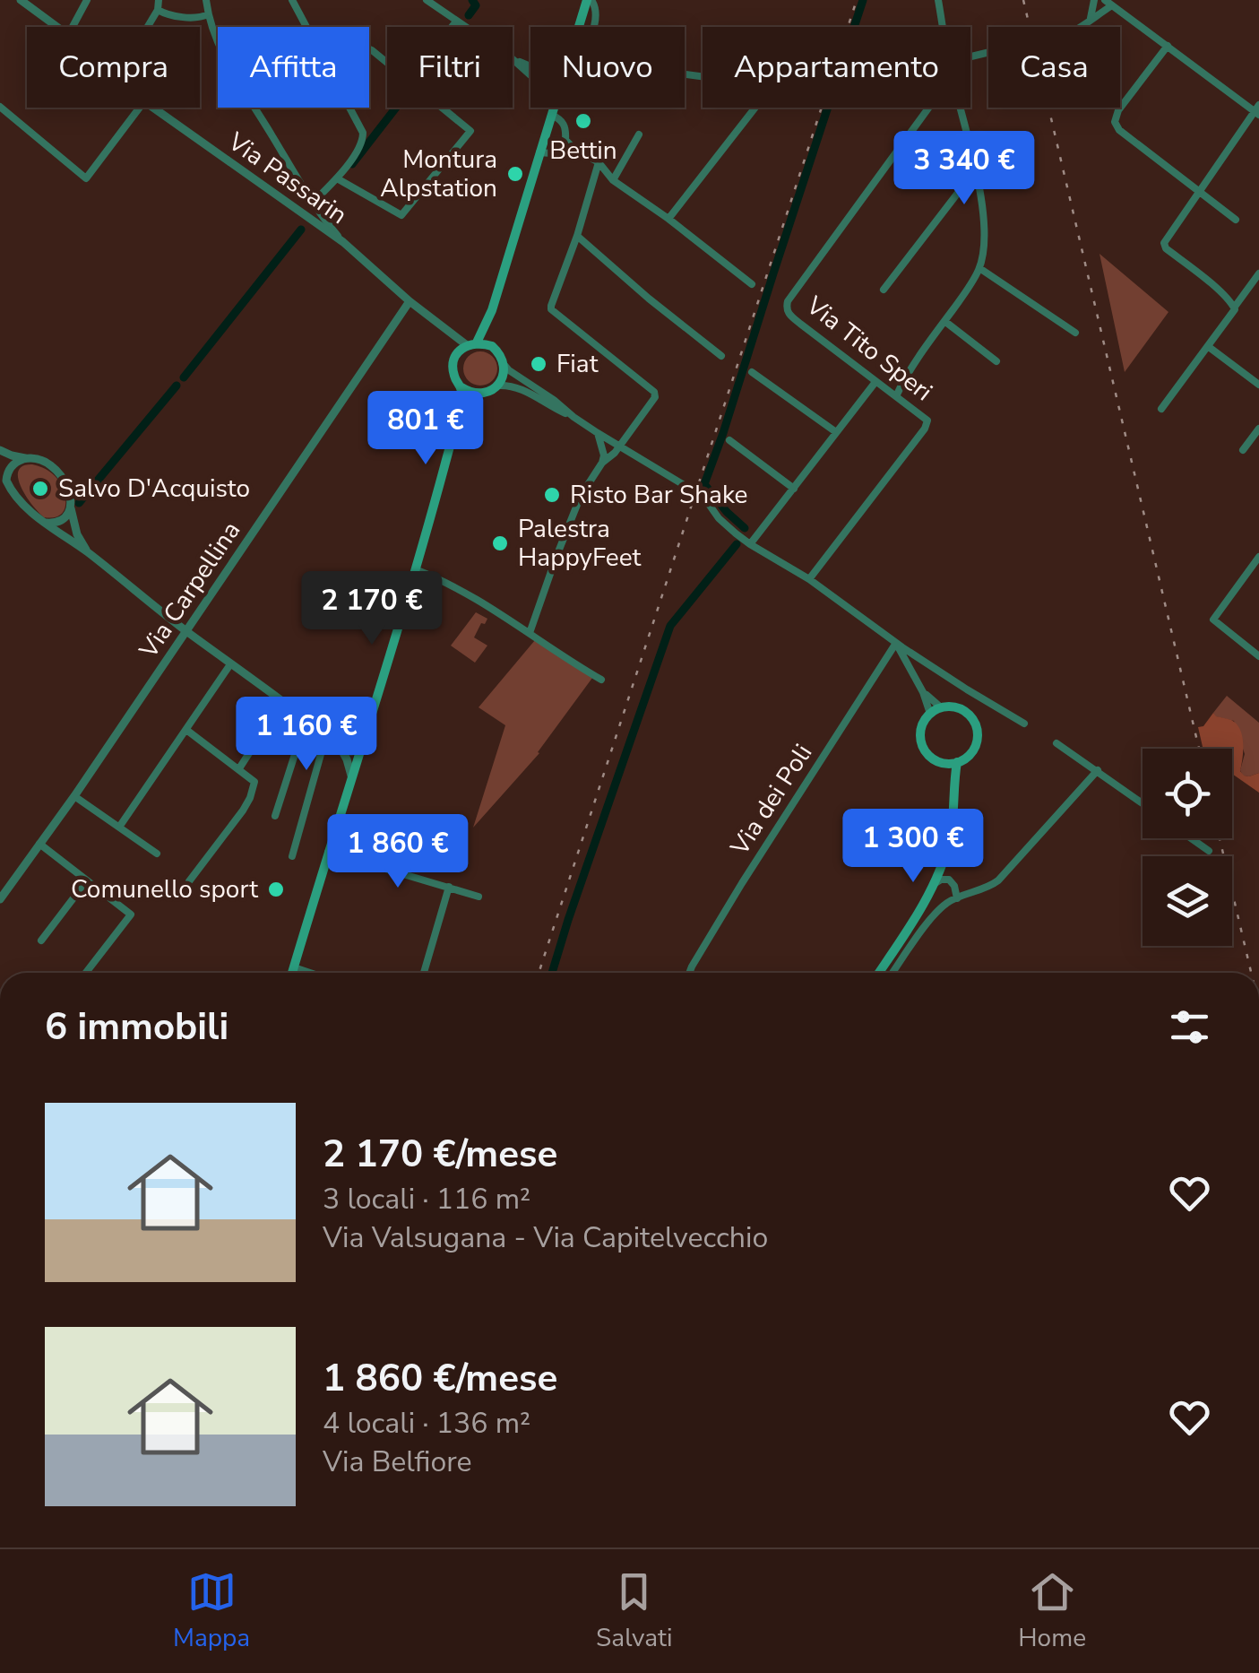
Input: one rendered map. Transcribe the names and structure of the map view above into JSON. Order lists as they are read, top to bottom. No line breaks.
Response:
{"streets":{"street":["Via Passarin","Via Tito Speri","Via Carpellina","Via dei Poli"]},"crossings":[["Via Passarin","Via Carpellina"]],"places":["Bettin","Montura Alpstation","Fiat","Salvo D'Acquisto","Risto Bar Shake","Palestra HappyFeet","Comunello sport"],"page":{"chip":["Compra","Affitta","Filtri","Nuovo","Appartamento","Casa"],"price":["3 340 €","801 €","2 170 €","1 160 €","1 300 €","1 860 €"],"heading":"6 immobili","list":[{"name":"2 170 €/mese","note":"3 locali · 116 m² · Via Valsugana - Via Capitelvecchio"},{"name":"1 860 €/mese","note":"4 locali · 136 m² · Via Belfiore"}],"tabs":["Mappa","Salvati","Home"]}}
